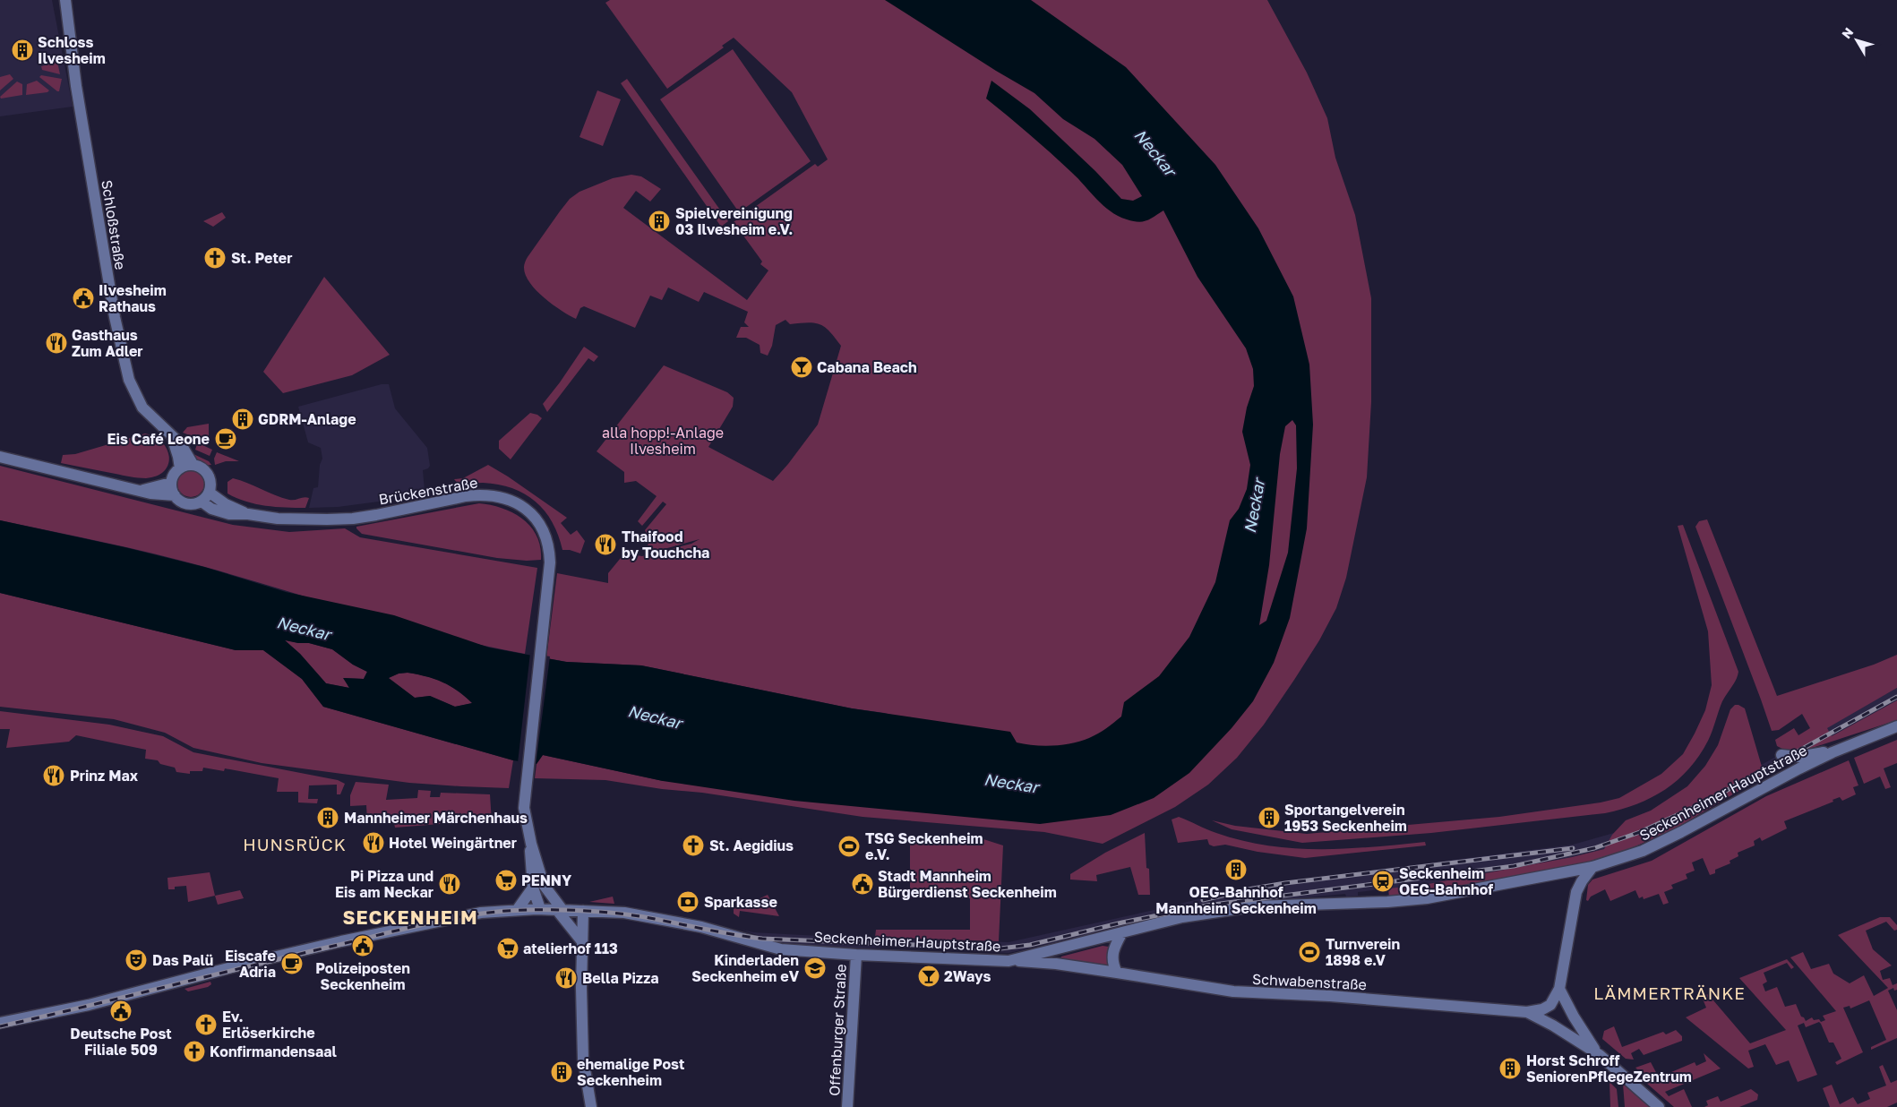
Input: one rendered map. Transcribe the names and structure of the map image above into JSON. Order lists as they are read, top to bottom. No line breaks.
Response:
{"streets":{"main road":["Schloßstraße","Brückenstraße","Seckenheimer Hauptstraße","Schwabenstraße","Offenburger Straße"]},"crossings":[["Schloßstraße","Brückenstraße"],["Seckenheimer Hauptstraße","Schwabenstraße"],["Seckenheimer Hauptstraße","Offenburger Straße"]],"districts":["HUNSRÜCK","SECKENHEIM","LÄMMERTRÄNKE"],"water":["Neckar"],"parks":["alla hopp!-Anlage Ilvesheim"],"places":{"building":["Schloss Ilvesheim","Spielvereinigung 03 Ilvesheim e.V.","GDRM-Anlage","Mannheimer Märchenhaus","Sportangelverein 1953 Seckenheim","OEG-Bahnhof Mannheim Seckenheim","Horst Schroff SeniorenPflegeZentrum","ehemalige Post Seckenheim"],"church":["St. Peter","St. Aegidius","Ev. Erlöserkirche","Konfirmandensaal"],"public building":["Ilvesheim Rathaus","Stadt Mannheim Bürgerdienst Seckenheim","Polizeiposten Seckenheim","Deutsche Post Filiale 509"],"restaurant":["Gasthaus Zum Adler","Thaifood by Touchcha","Prinz Max","Hotel Weingärtner","Pi Pizza und Eis am Neckar","Bella Pizza"],"bar":["Cabana Beach","2Ways"],"cafe":["Eis Café Leone","Eiscafe Adria"],"sports":["TSG Seckenheim e.V.","Turnverein 1898 e.V"],"supermarket":["PENNY","atelierhof 113"],"station":["Seckenheim OEG-Bahnhof"],"bank":["Sparkasse"],"theatre":["Das Palü"],"school or university":["Kinderladen Seckenheim eV"]},"north":"top left"}
